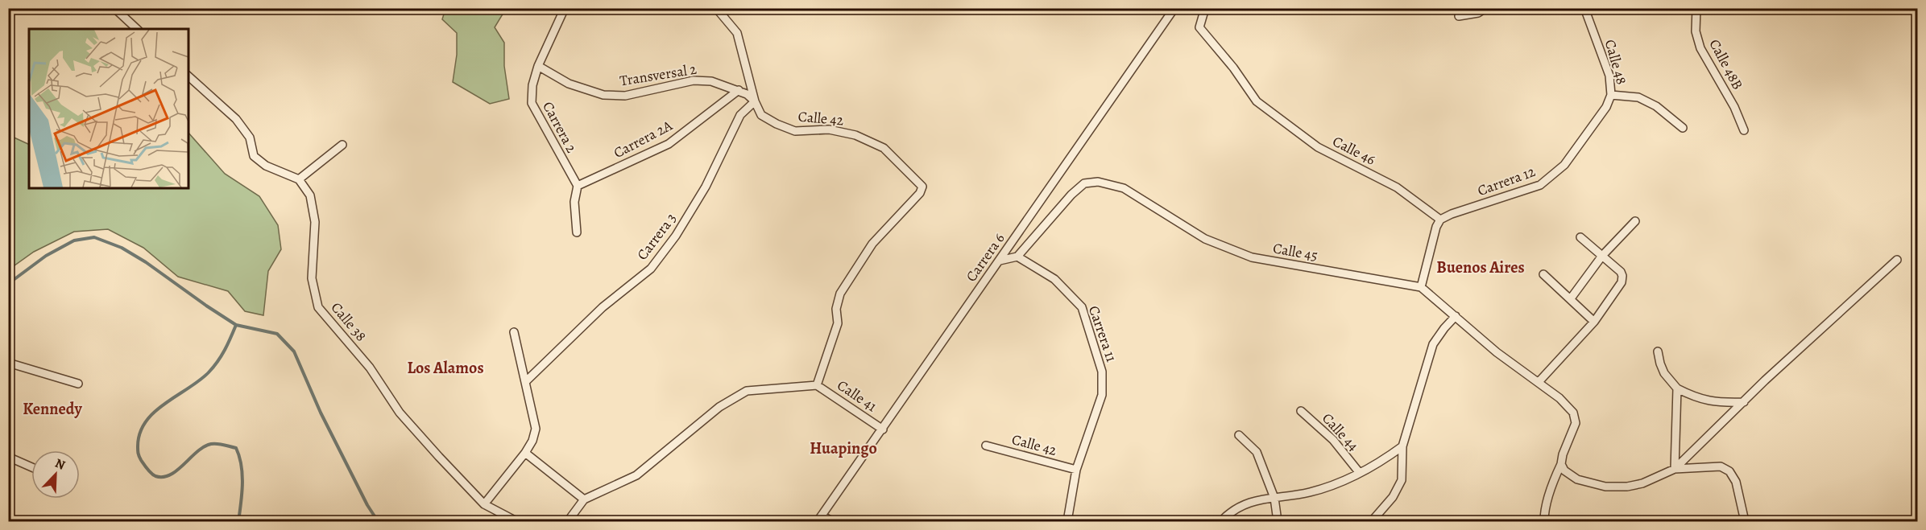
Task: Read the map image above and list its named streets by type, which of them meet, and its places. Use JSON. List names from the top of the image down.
{
  "streets": {
    "street": [
      "Calle 48",
      "Calle 48B",
      "Transversal 2",
      "Calle 42",
      "Carrera 2",
      "Carrera 2A",
      "Calle 46",
      "Carrera 12",
      "Carrera 3",
      "Calle 45",
      "Carrera 6",
      "Calle 38",
      "Carrera 11",
      "Calle 41",
      "Calle 44"
    ]
  },
  "crossings": [
    ["Calle 48", "Carrera 12"],
    ["Transversal 2", "Calle 42"],
    ["Transversal 2", "Carrera 2"],
    ["Transversal 2", "Carrera 2A"],
    ["Transversal 2", "Carrera 3"],
    ["Calle 42", "Carrera 3"],
    ["Calle 42", "Carrera 11"],
    ["Calle 42", "Calle 41"],
    ["Carrera 2", "Carrera 2A"],
    ["Calle 46", "Carrera 12"],
    ["Calle 45", "Carrera 11"],
    ["Carrera 6", "Calle 41"]
  ],
  "districts": [
    "Buenos Aires",
    "Los Alamos",
    "Kennedy",
    "Huapingo"
  ],
  "north": "top right"
}
